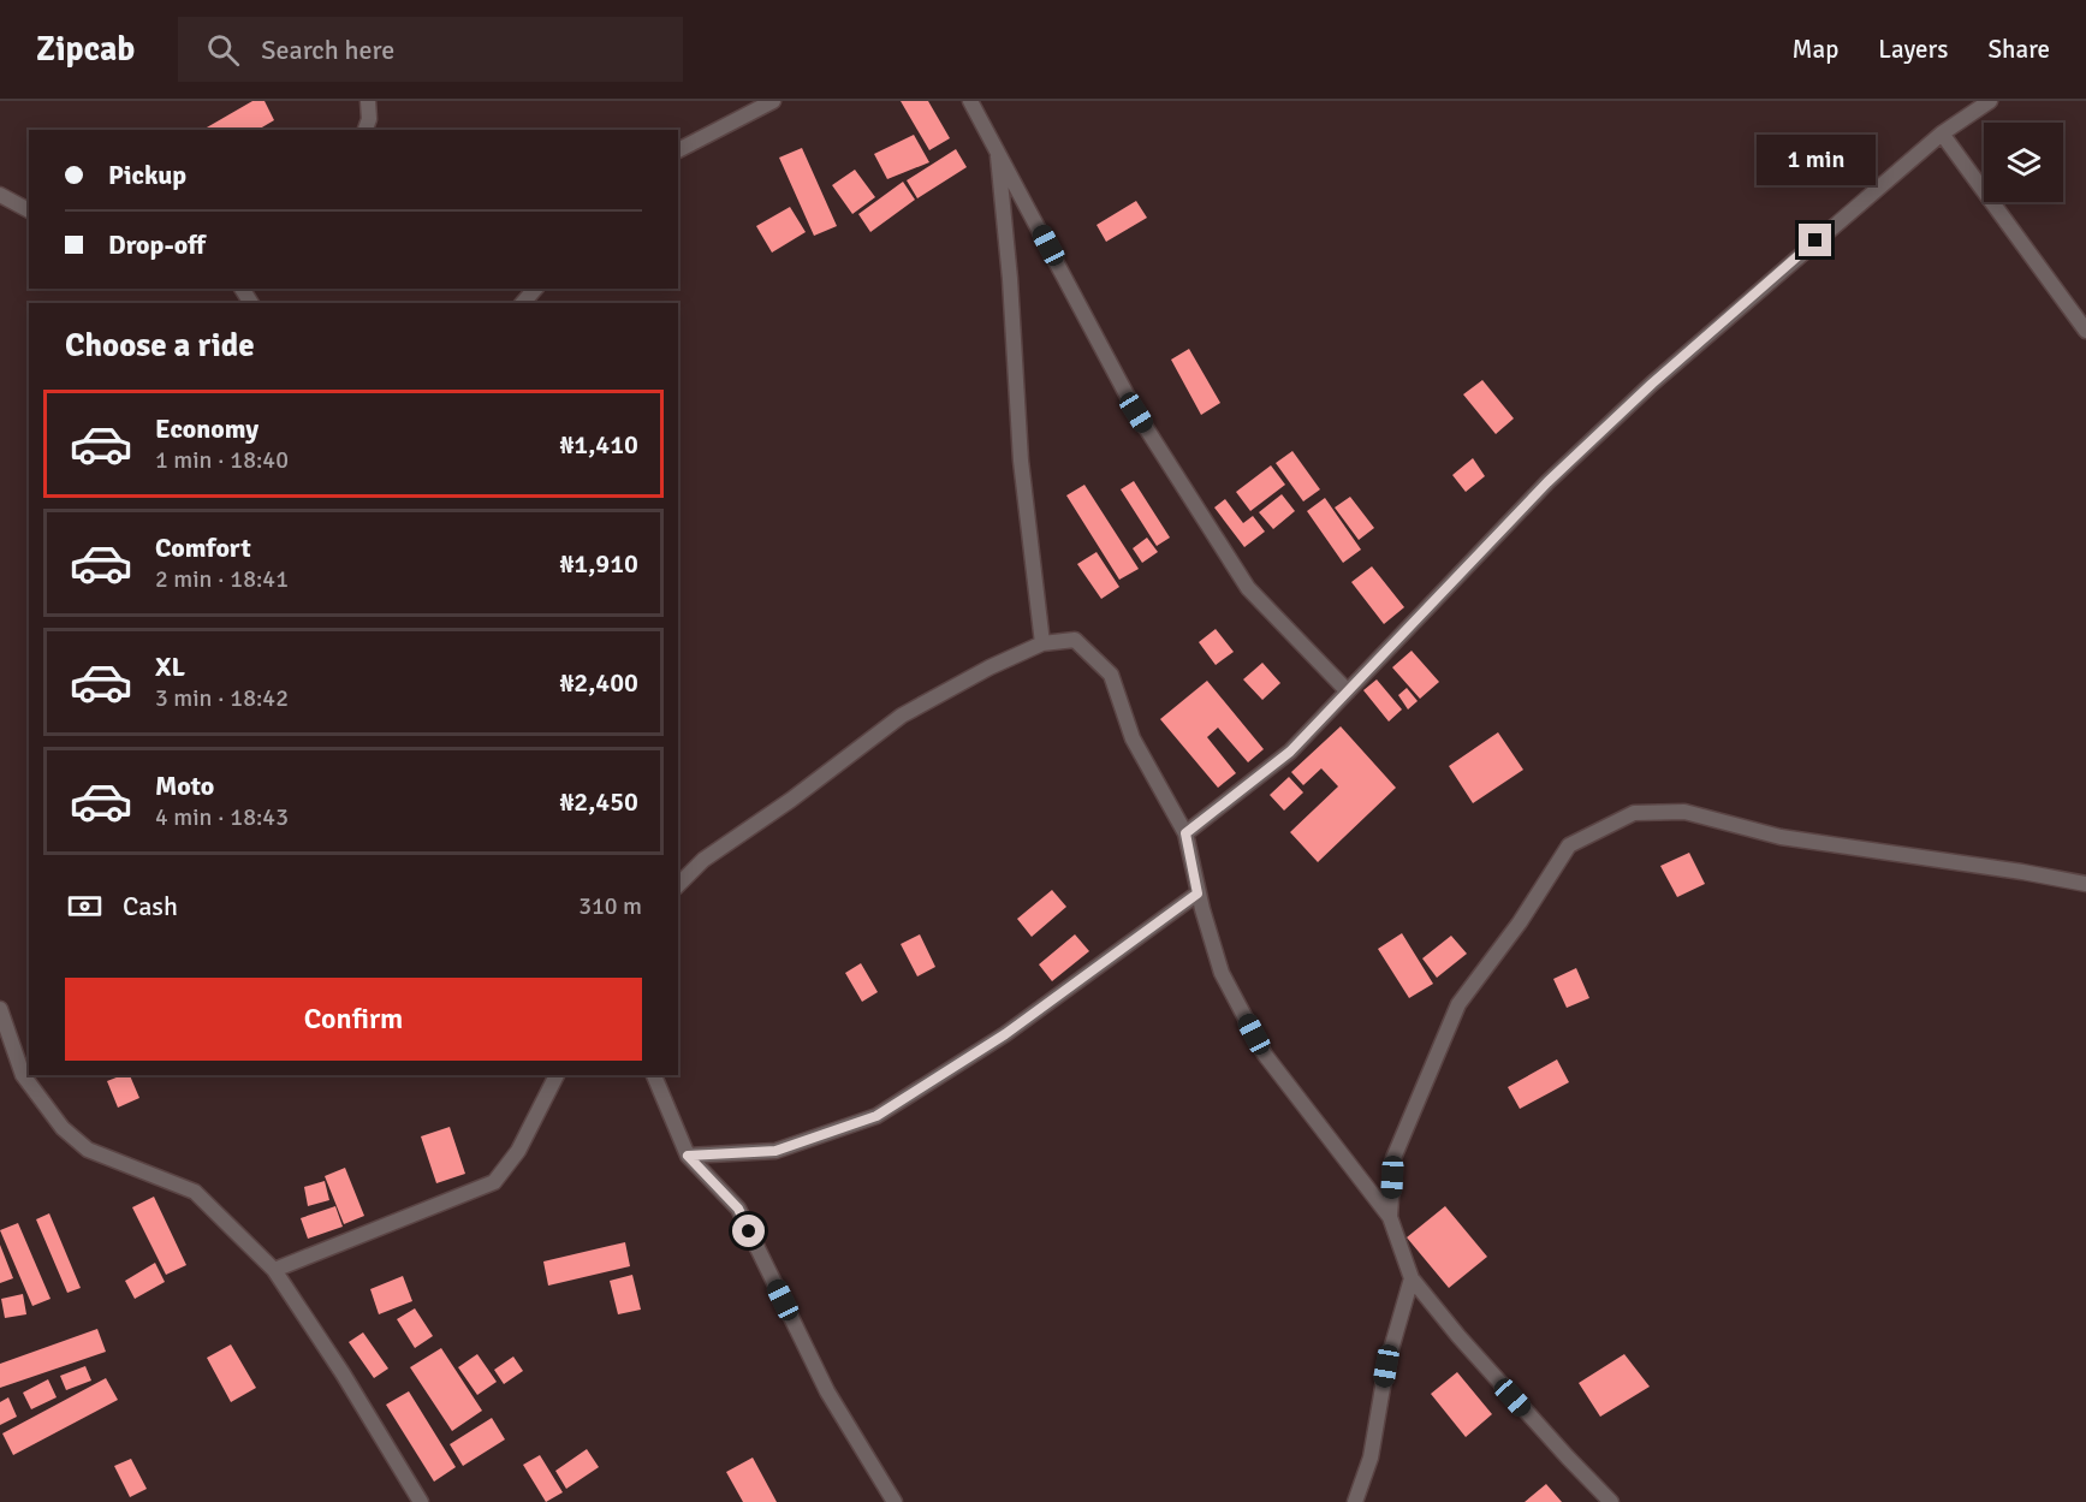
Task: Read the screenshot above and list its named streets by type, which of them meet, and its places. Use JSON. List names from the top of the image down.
{
  "page": {
    "header": "Zipcab",
    "search": "Search here",
    "nav": ["Map", "Layers", "Share"],
    "banner": ["Pickup", "Drop-off"],
    "bubble": "1 min",
    "heading": "Choose a ride",
    "list": [
      {
        "name": "Economy",
        "note": "1 min · 18:40",
        "value": "₦1,410"
      },
      {
        "name": "Comfort",
        "note": "2 min · 18:41",
        "value": "₦1,910"
      },
      {
        "name": "XL",
        "note": "3 min · 18:42",
        "value": "₦2,400"
      },
      {
        "name": "Moto",
        "note": "4 min · 18:43",
        "value": "₦2,450"
      }
    ],
    "pay": ["Cash", "310 m"],
    "buttons": "Confirm"
  }
}
